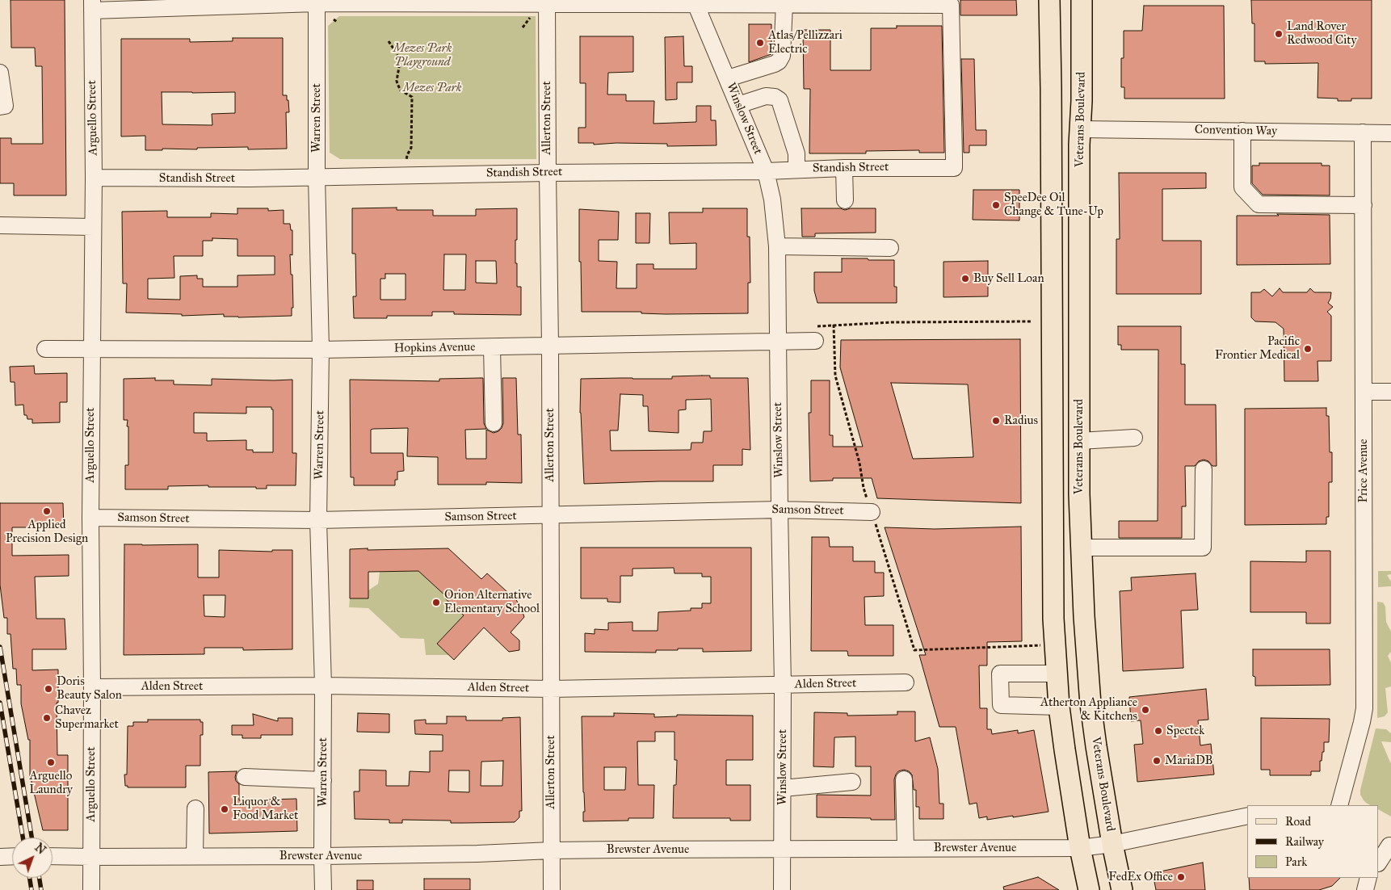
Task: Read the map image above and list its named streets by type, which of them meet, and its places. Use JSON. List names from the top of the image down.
{
  "streets": {
    "main road": ["Veterans Boulevard"],
    "street": [
      "Arguello Street",
      "Warren Street",
      "Allerton Street",
      "Winslow Street",
      "Convention Way",
      "Standish Street",
      "Hopkins Avenue",
      "Price Avenue",
      "Samson Street",
      "Alden Street",
      "Brewster Avenue"
    ]
  },
  "crossings": [
    ["Arguello Street", "Standish Street"],
    ["Arguello Street", "Hopkins Avenue"],
    ["Arguello Street", "Samson Street"],
    ["Arguello Street", "Alden Street"],
    ["Arguello Street", "Brewster Avenue"],
    ["Warren Street", "Standish Street"],
    ["Warren Street", "Hopkins Avenue"],
    ["Warren Street", "Samson Street"],
    ["Warren Street", "Alden Street"],
    ["Warren Street", "Brewster Avenue"],
    ["Allerton Street", "Standish Street"],
    ["Allerton Street", "Hopkins Avenue"],
    ["Allerton Street", "Samson Street"],
    ["Allerton Street", "Alden Street"],
    ["Allerton Street", "Brewster Avenue"],
    ["Winslow Street", "Standish Street"],
    ["Winslow Street", "Hopkins Avenue"],
    ["Winslow Street", "Samson Street"],
    ["Winslow Street", "Alden Street"],
    ["Winslow Street", "Brewster Avenue"],
    ["Veterans Boulevard", "Convention Way"],
    ["Veterans Boulevard", "Brewster Avenue"],
    ["Convention Way", "Price Avenue"]
  ],
  "parks": ["Mezes Park Playground", "Mezes Park"],
  "places": [
    "Land Rover Redwood City",
    "Atlas/Pellizzari Electric",
    "SpeeDee Oil Change & Tune-Up",
    "Buy Sell Loan",
    "Pacific Frontier Medical",
    "Radius",
    "Applied Precision Design",
    "Orion Alternative Elementary School",
    "Doris Beauty Salon",
    "Atherton Appliance & Kitchens",
    "Chavez Supermarket",
    "Spectek",
    "MariaDB",
    "Arguello Laundry",
    "Liquor & Food Market",
    "FedEx Office"
  ],
  "legend": ["Road", "Railway", "Park"],
  "north": "top right"
}
